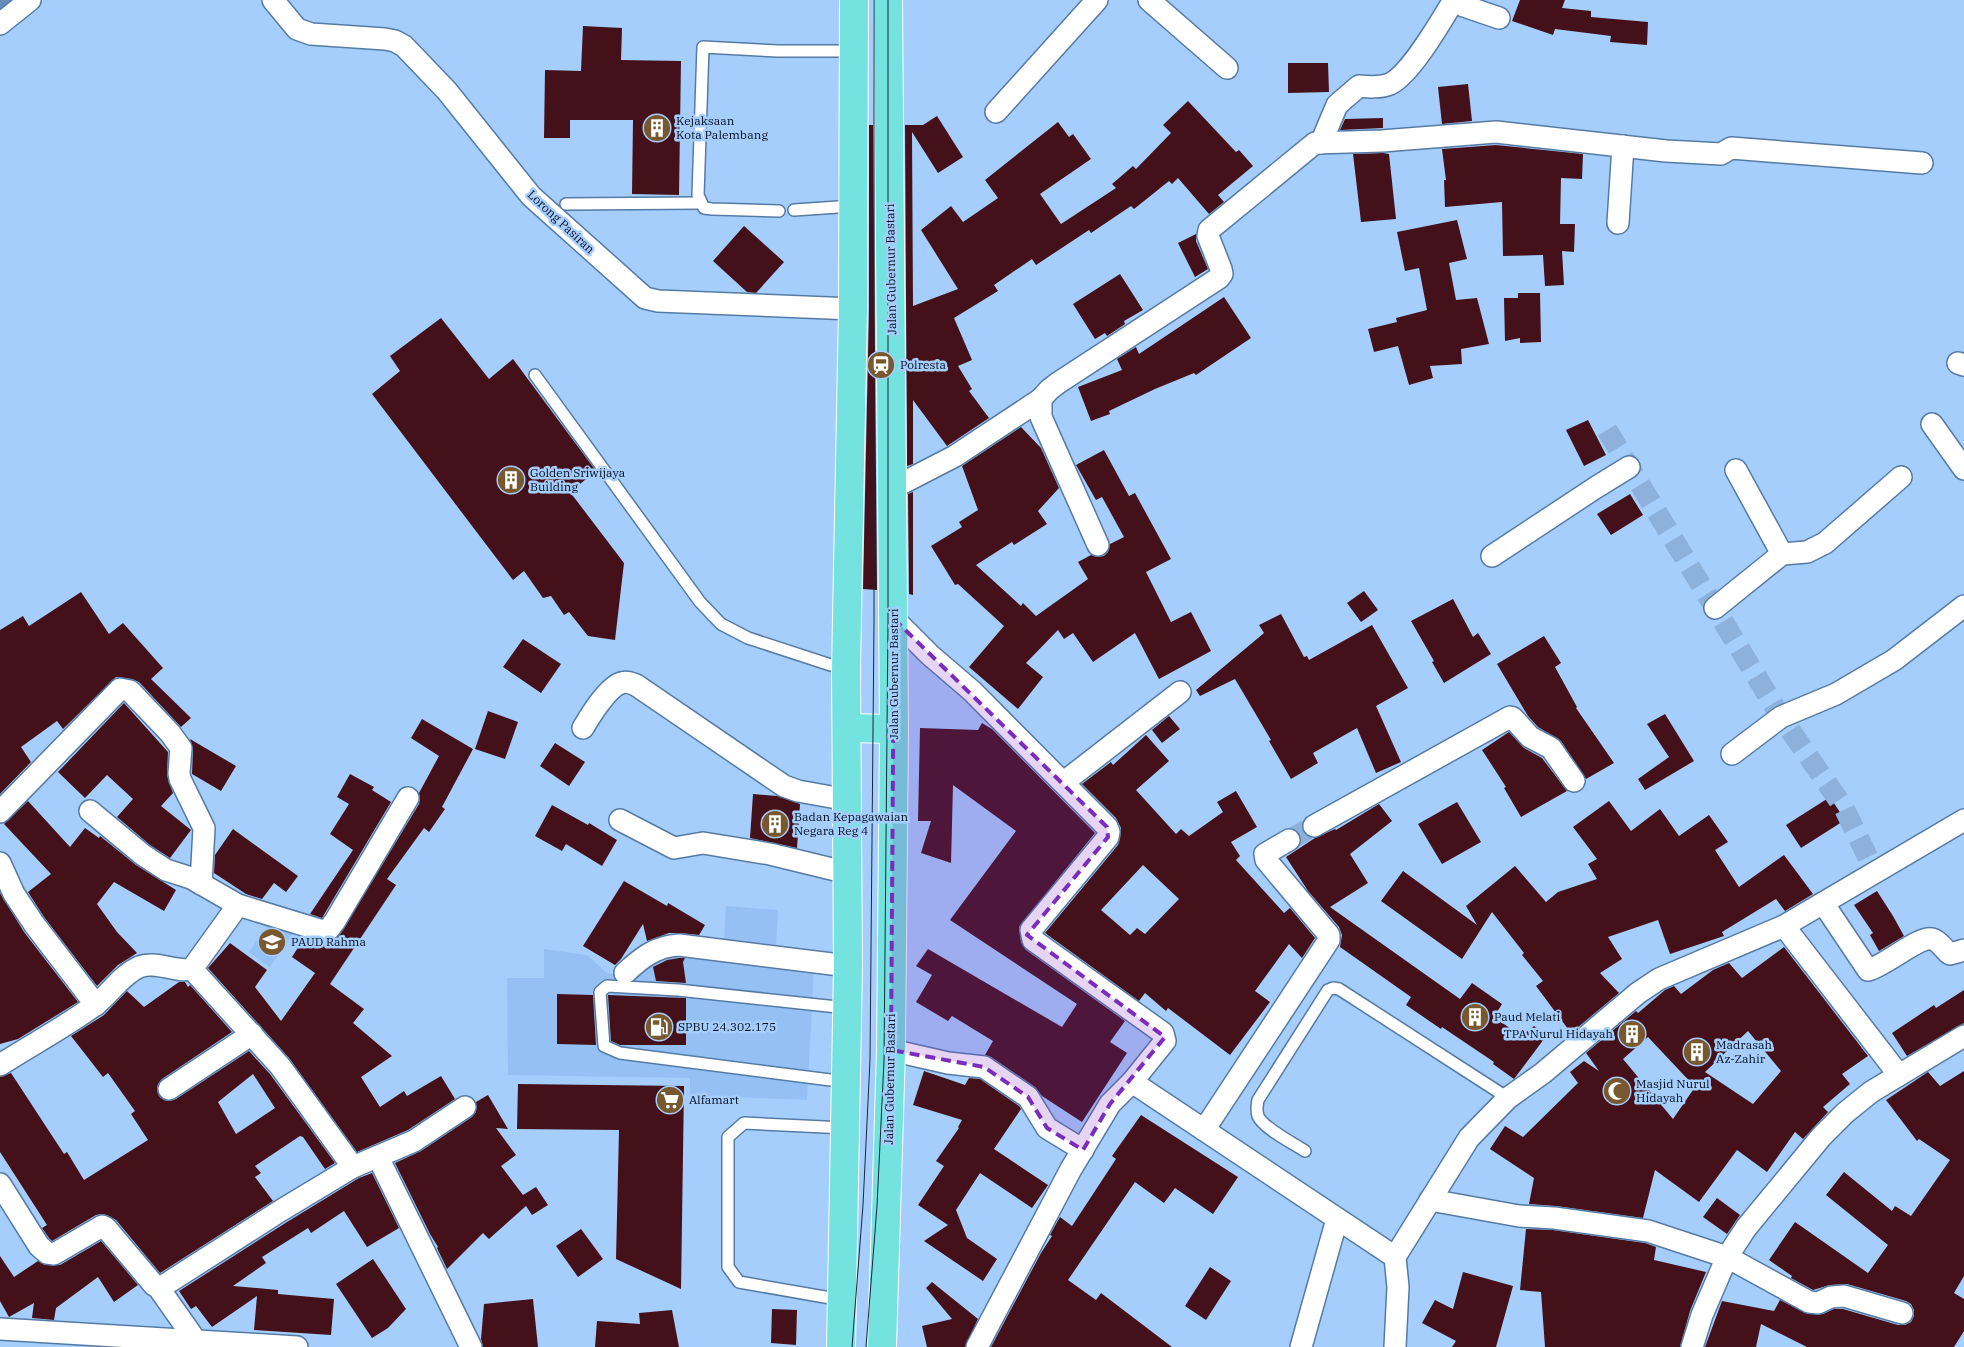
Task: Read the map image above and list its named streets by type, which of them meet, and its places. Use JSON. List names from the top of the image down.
{
  "streets": {
    "highway": ["Jalan Gubernur Bastari"],
    "street": ["Lorong Pasiran"]
  },
  "places": {
    "building": [
      "Kejaksaan Kota Palembang",
      "Golden Sriwijaya Building",
      "Badan Kepagawaian Negara Reg 4",
      "Paud Melati",
      "TPA Nurul Hidayah",
      "Madrasah Az-Zahir"
    ],
    "station": ["Polresta"],
    "school or university": ["PAUD Rahma"],
    "fuel station": ["SPBU 24.302.175"],
    "mosque": ["Masjid Nurul Hidayah"],
    "supermarket": ["Alfamart"]
  }
}
